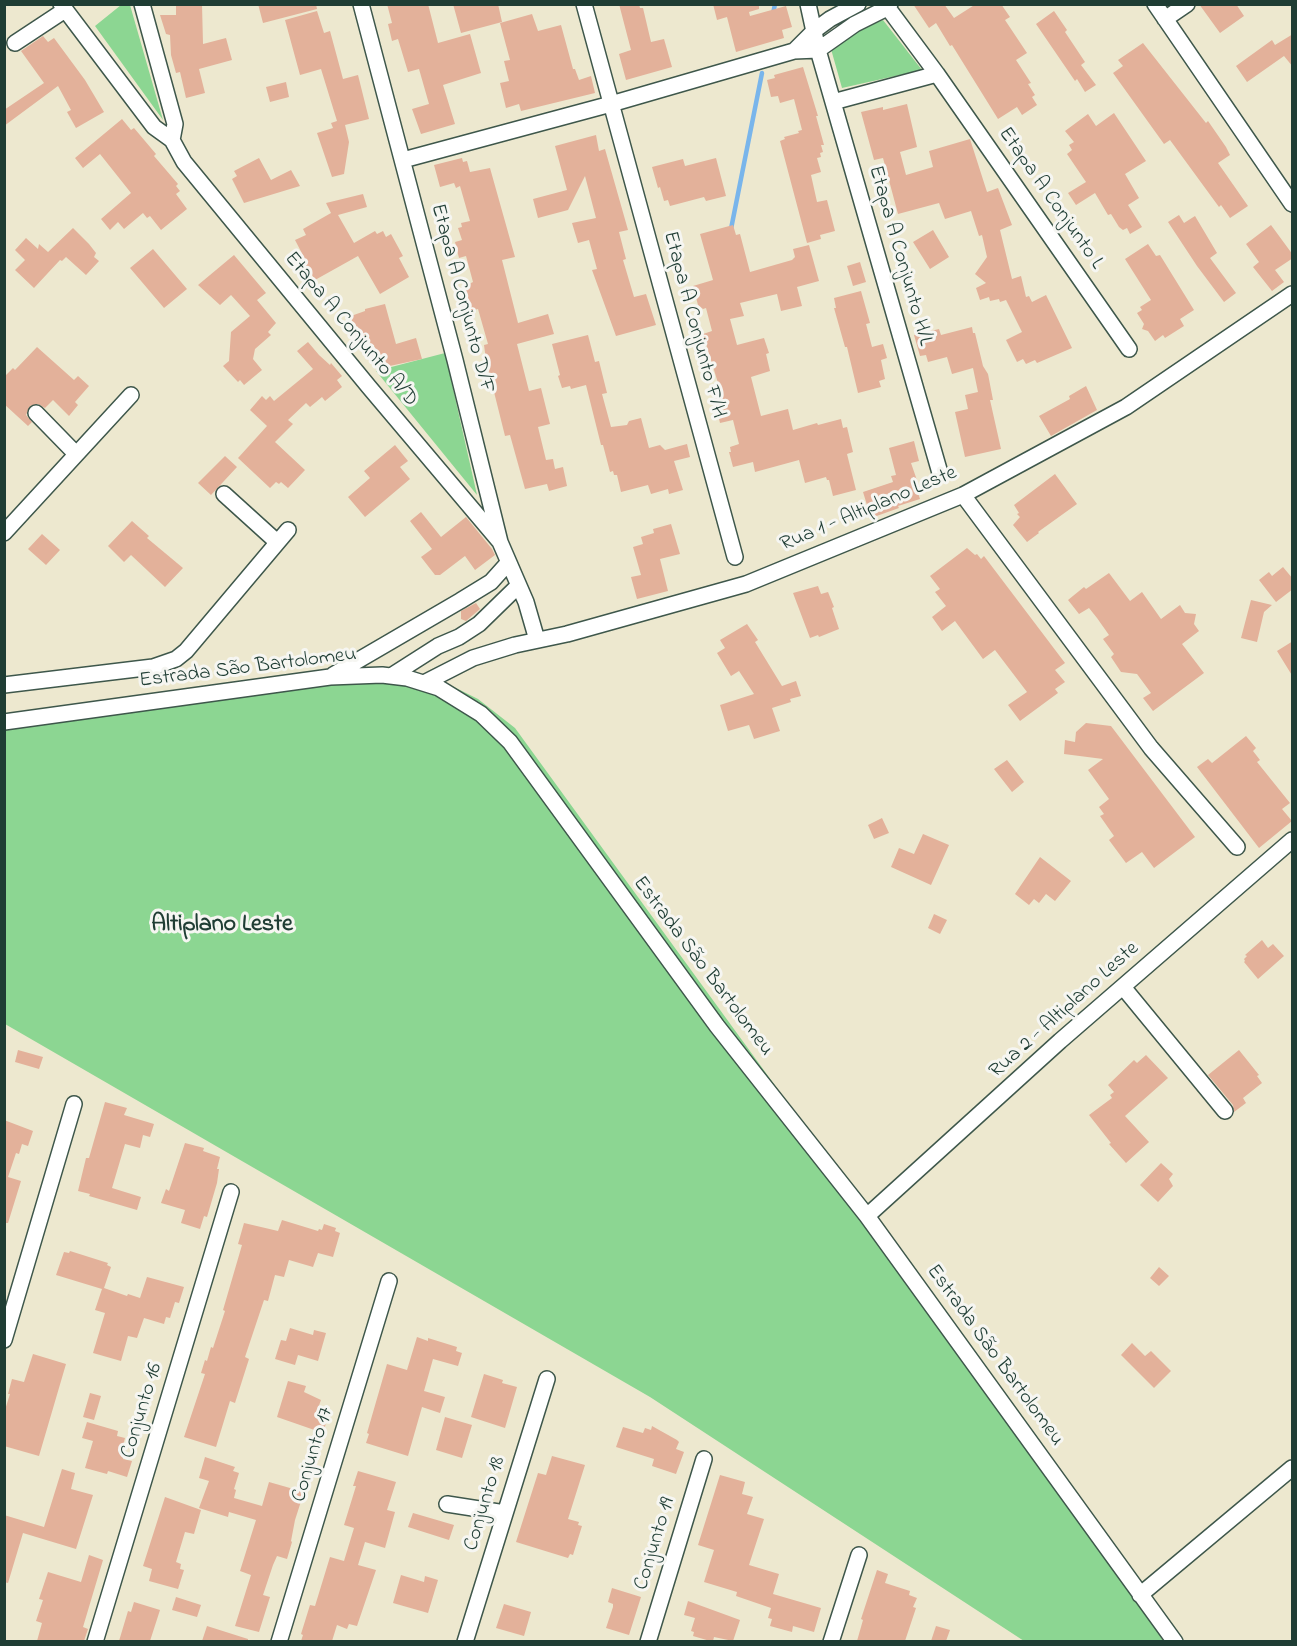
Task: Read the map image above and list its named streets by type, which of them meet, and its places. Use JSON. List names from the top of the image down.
{
  "streets": {
    "street": [
      "Etapa A Conjunto L",
      "Etapa A Conjunto H/L",
      "Etapa A Conjunto D/F",
      "Etapa A Conjunto F/H",
      "Etapa A Conjunto A/D",
      "Rua 1 - Altiplano Leste",
      "Estrada São Bartolomeu",
      "Rua 2 - Altiplano Leste",
      "Conjunto 16",
      "Conjunto 17",
      "Conjunto 18",
      "Conjunto 19"
    ]
  },
  "crossings": [
    ["Etapa A Conjunto D/F", "Etapa A Conjunto A/D"],
    ["Etapa A Conjunto D/F", "Rua 1 - Altiplano Leste"],
    ["Rua 1 - Altiplano Leste", "Estrada São Bartolomeu"],
    ["Estrada São Bartolomeu", "Rua 2 - Altiplano Leste"]
  ],
  "districts": ["Altiplano Leste"]
}
